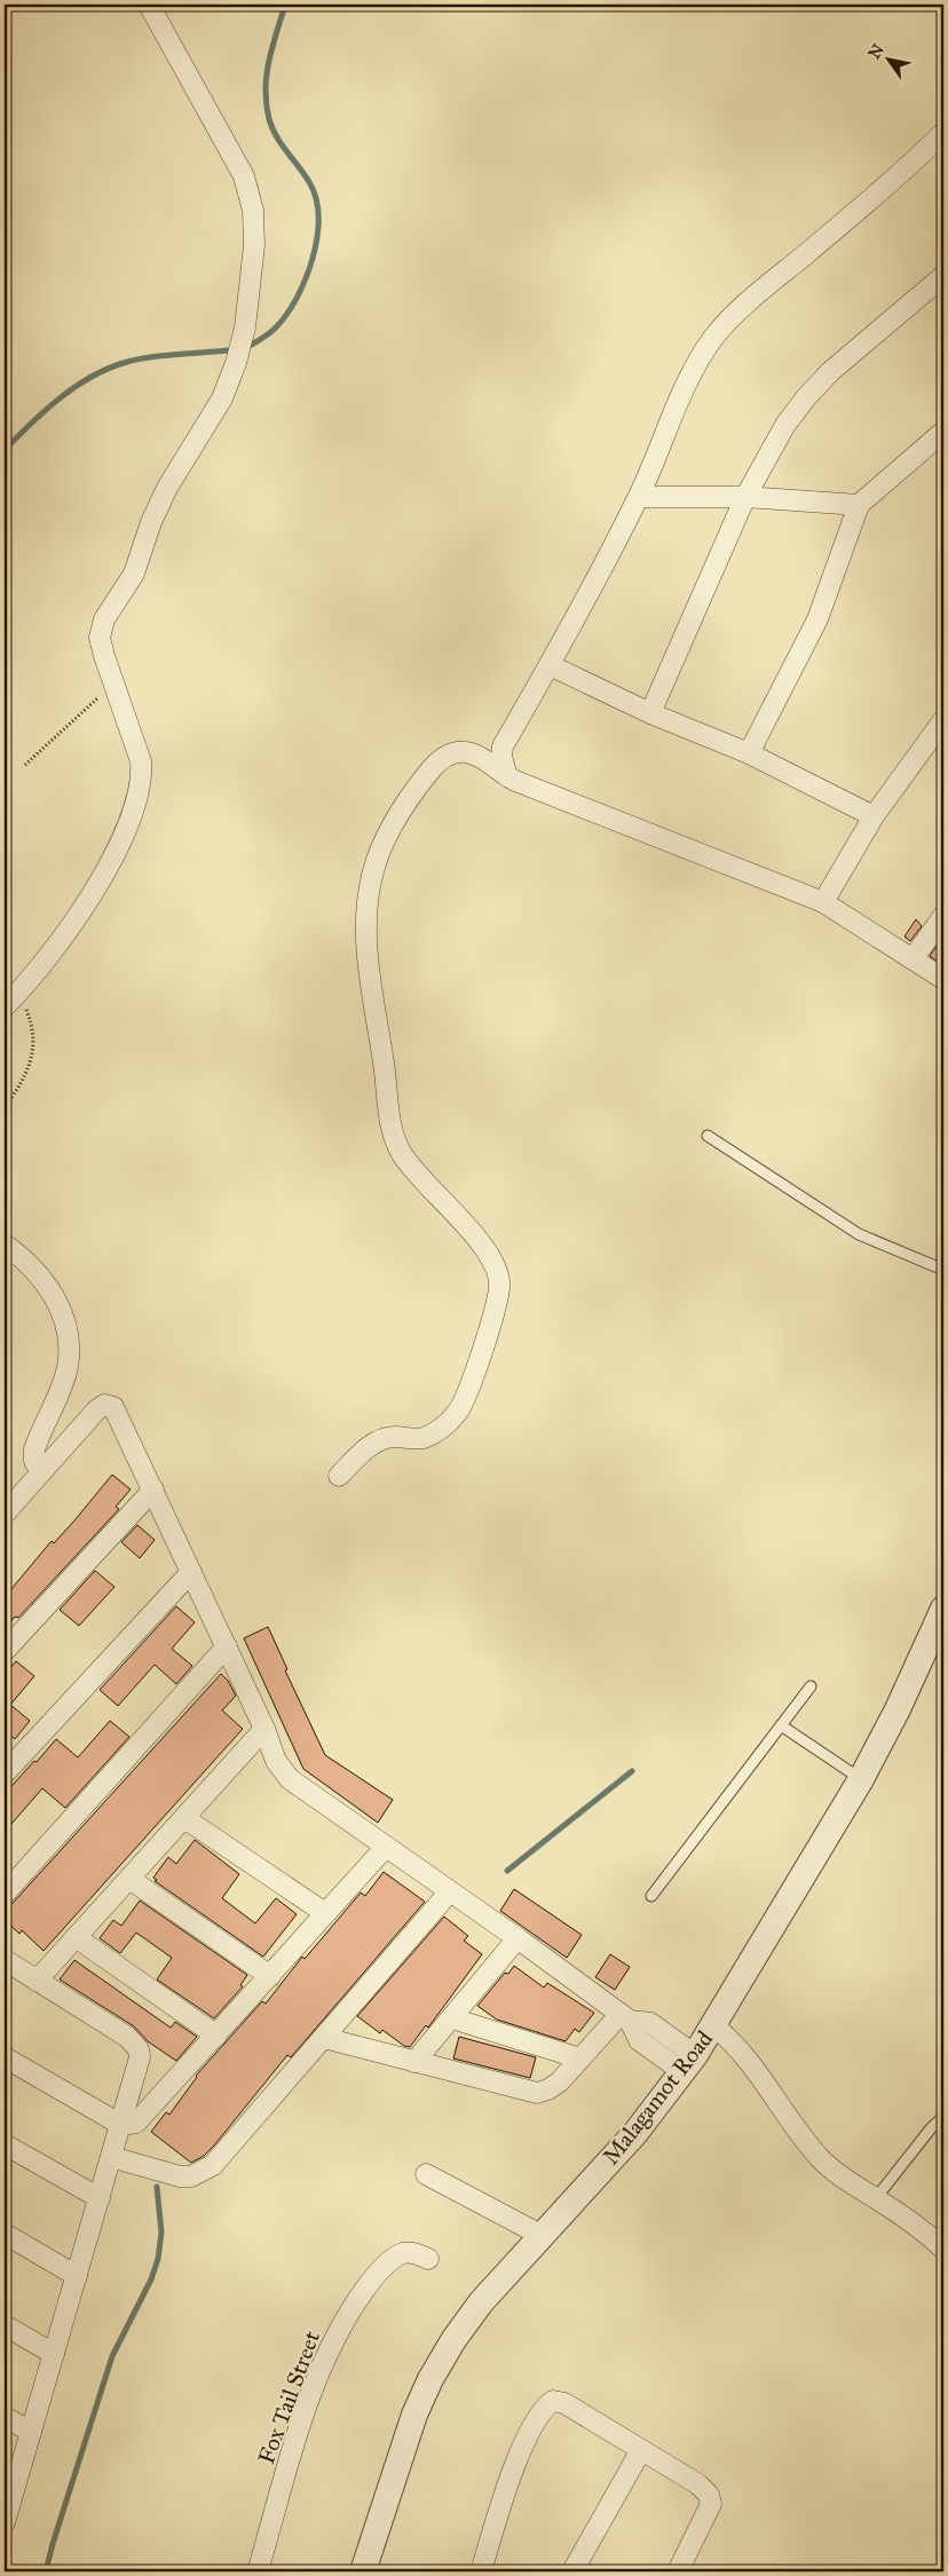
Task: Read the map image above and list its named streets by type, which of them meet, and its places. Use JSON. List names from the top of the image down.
{
  "streets": {
    "street": ["Malagamot Road", "Fox Tail Street"]
  },
  "north": "top left"
}
